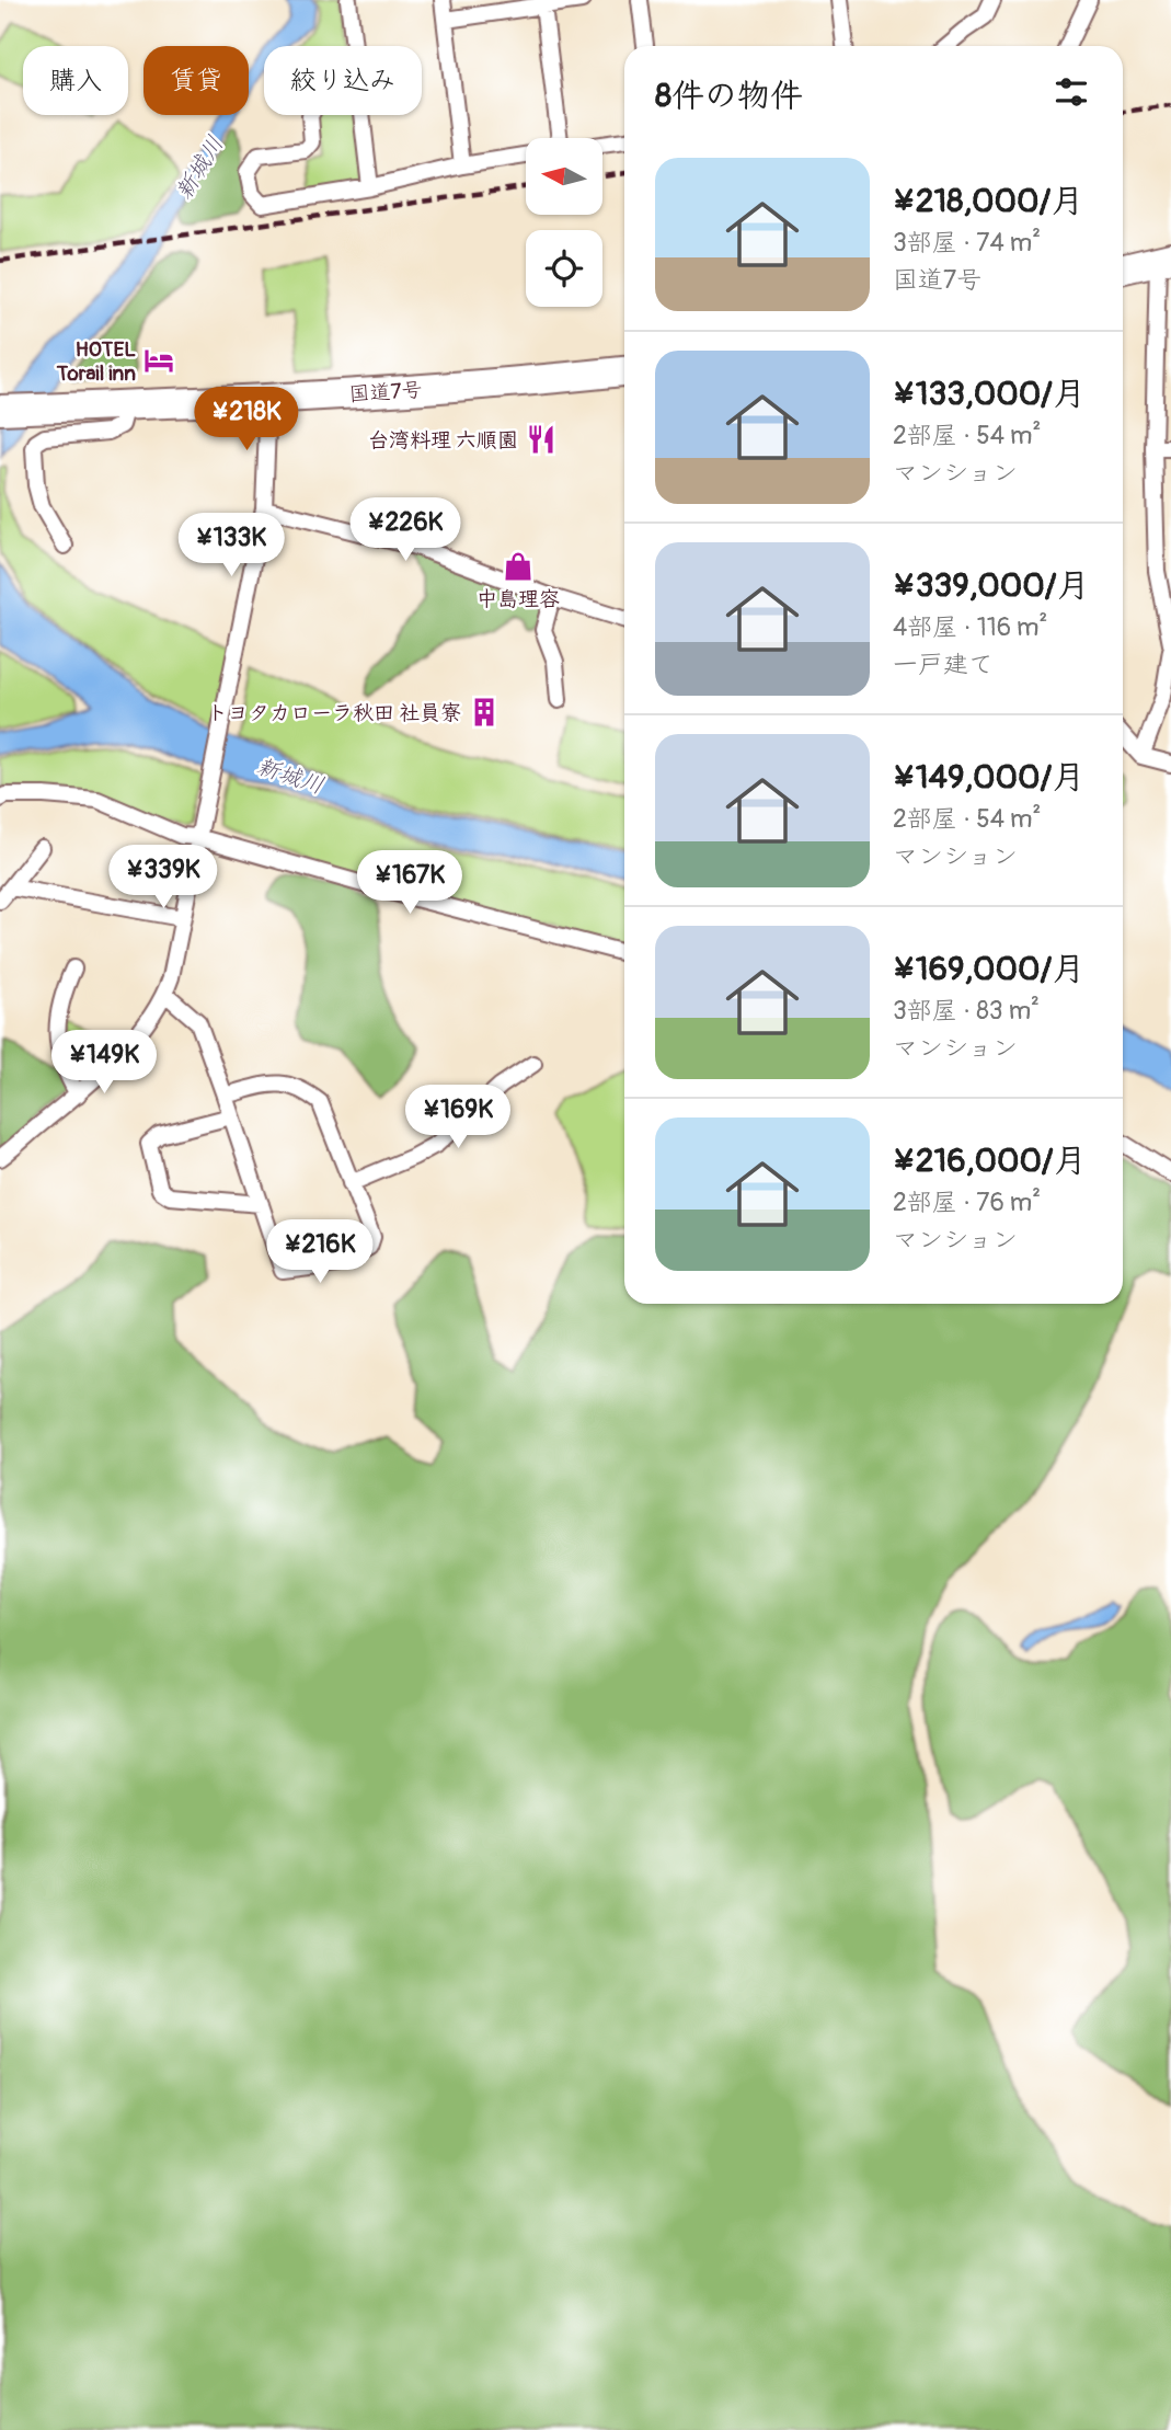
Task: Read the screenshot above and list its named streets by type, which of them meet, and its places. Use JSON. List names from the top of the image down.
{
  "streets": {
    "highway": ["国道7号"]
  },
  "water": ["新城川"],
  "places": {
    "hotel": ["HOTEL Torail inn"],
    "restaurant": ["台湾料理 六順園"],
    "shop": ["中島理容"],
    "building": ["トヨタカローラ秋田 社員寮"]
  },
  "north": "left",
  "page": {
    "chip": ["購入", "賃貸", "絞り込み"],
    "heading": "8件の物件",
    "list": [
      {
        "name": "¥218,000/月",
        "note": "3部屋 · 74 m² · 国道7号"
      },
      {
        "name": "¥133,000/月",
        "note": "2部屋 · 54 m² · マンション"
      },
      {
        "name": "¥339,000/月",
        "note": "4部屋 · 116 m² · 一戸建て"
      },
      {
        "name": "¥149,000/月",
        "note": "2部屋 · 54 m² · マンション"
      },
      {
        "name": "¥169,000/月",
        "note": "3部屋 · 83 m² · マンション"
      },
      {
        "name": "¥216,000/月",
        "note": "2部屋 · 76 m² · マンション"
      }
    ],
    "price": [
      "¥218K",
      "¥226K",
      "¥133K",
      "¥339K",
      "¥167K",
      "¥149K",
      "¥169K",
      "¥216K"
    ]
  }
}
